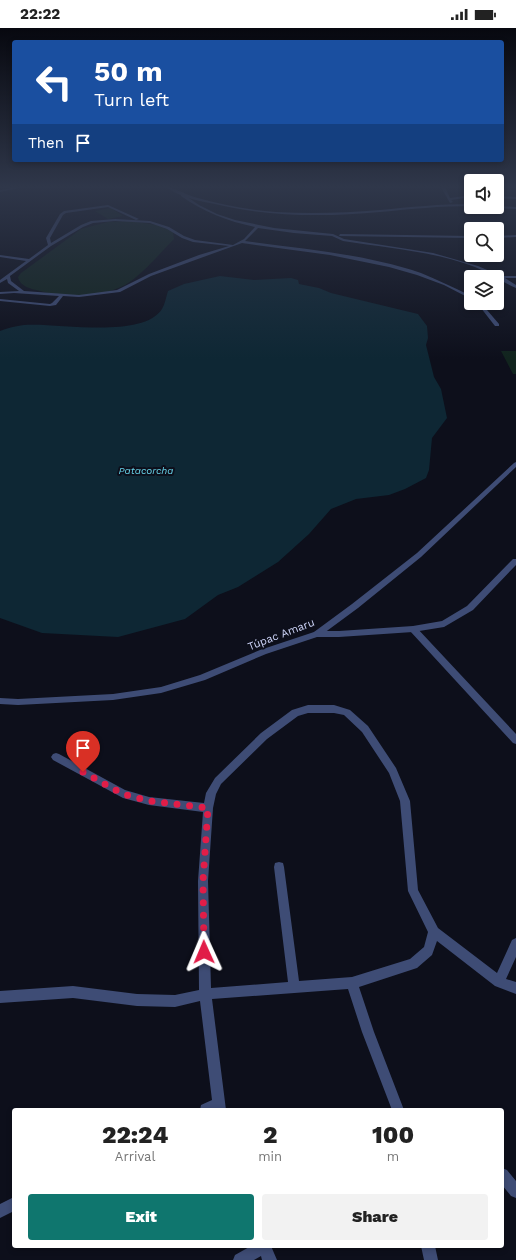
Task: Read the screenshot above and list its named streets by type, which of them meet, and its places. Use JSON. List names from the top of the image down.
{
  "streets": {
    "street": ["Túpac Amaru"]
  },
  "water": ["Patacorcha"],
  "page": {
    "status": "22:22",
    "turn": ["50 m", "Turn left"],
    "then": "Then",
    "eta": [
      "22:24",
      "Arrival",
      "2",
      "min",
      "100",
      "m"
    ],
    "buttons": ["Exit", "Share"]
  }
}
